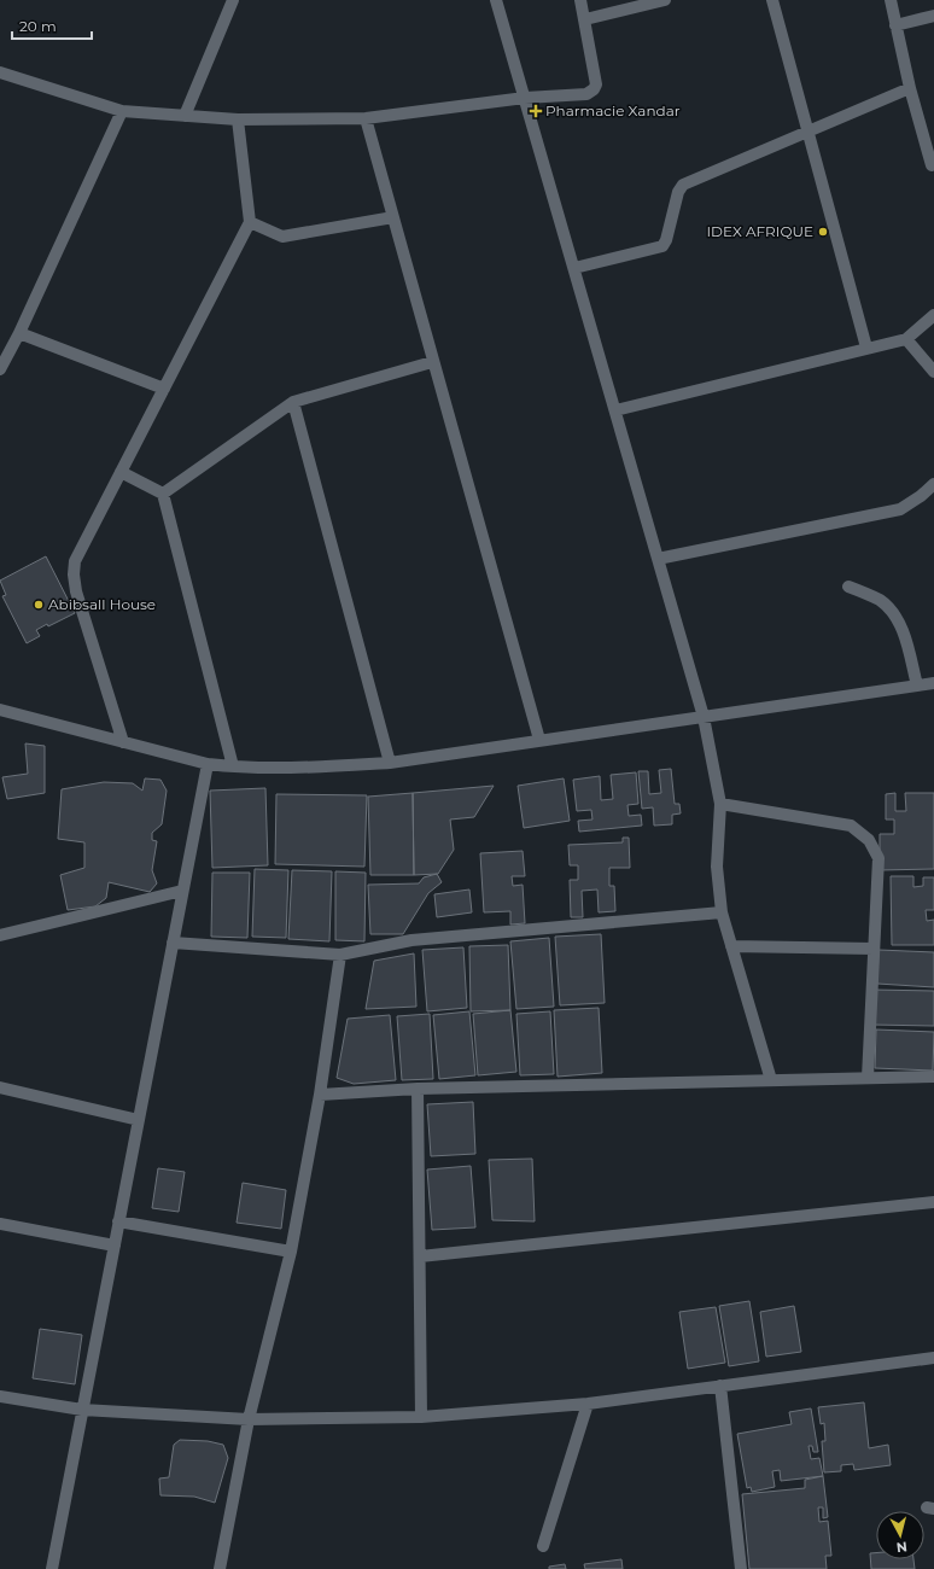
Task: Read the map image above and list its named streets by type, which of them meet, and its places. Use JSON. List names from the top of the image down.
{
  "places": {
    "health": ["Pharmacie Xandar"],
    "other": ["IDEX AFRIQUE", "Abibsall House"]
  },
  "scale_bar": "20 m",
  "north": "bottom"
}
